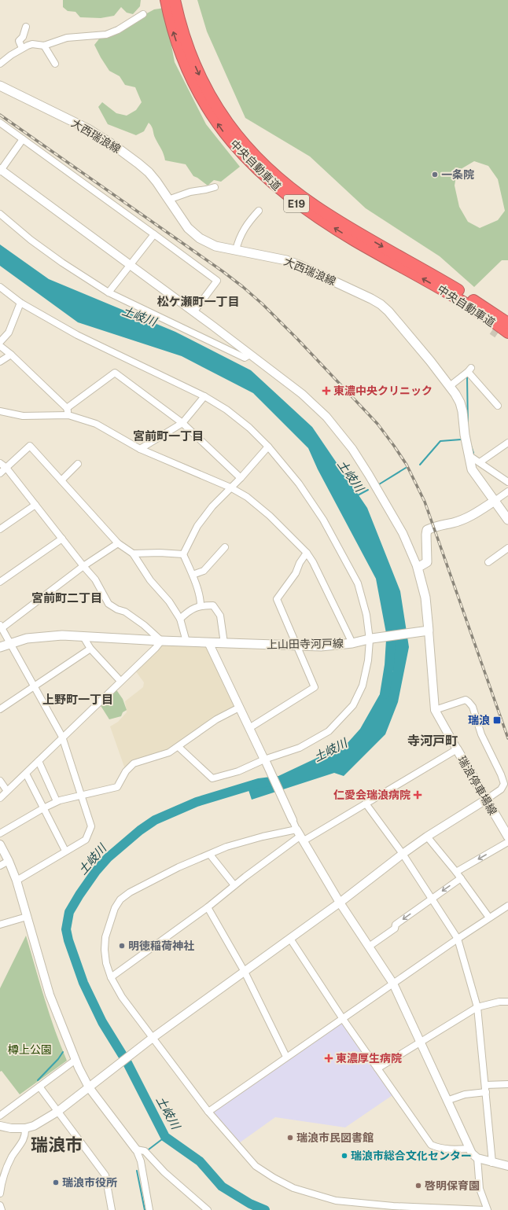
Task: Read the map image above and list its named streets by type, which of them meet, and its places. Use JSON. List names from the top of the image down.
{
  "streets": {
    "highway": ["中央自動車道", "E19"],
    "main road": ["大西瑞浪線", "上山田寺河戸線", "瑞浪停車場線"]
  },
  "districts": [
    "松ケ瀬町一丁目",
    "宮前町一丁目",
    "宮前町二丁目",
    "上野町一丁目",
    "寺河戸町",
    "瑞浪市"
  ],
  "water": ["土岐川"],
  "parks": ["樽上公園"],
  "places": {
    "other": [
      "一条院",
      "明徳稲荷神社",
      "瑞浪市民図書館",
      "瑞浪市総合文化センター",
      "瑞浪市役所",
      "啓明保育園"
    ],
    "health": ["東濃中央クリニック", "仁愛会瑞浪病院", "東濃厚生病院"],
    "transit": ["瑞浪"]
  }
}
